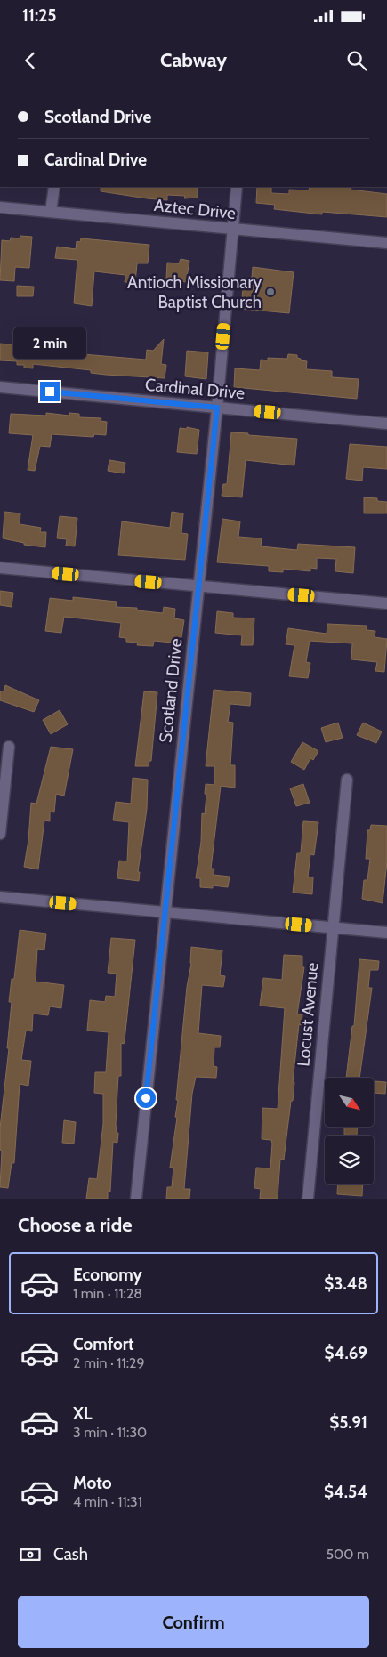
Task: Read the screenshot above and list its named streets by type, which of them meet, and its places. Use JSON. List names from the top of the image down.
{
  "streets": {
    "street": [
      "Aztec Drive",
      "Cardinal Drive",
      "Scotland Drive",
      "Locust Avenue"
    ]
  },
  "crossings": [
    ["Aztec Drive", "Scotland Drive"],
    ["Cardinal Drive", "Scotland Drive"]
  ],
  "places": ["Antioch Missionary Baptist Church"],
  "north": "bottom right",
  "page": {
    "status": "11:25",
    "header": "Cabway",
    "banner": ["Scotland Drive", "Cardinal Drive"],
    "bubble": "2 min",
    "heading": "Choose a ride",
    "list": [
      {
        "name": "Economy",
        "note": "1 min · 11:28",
        "value": "$3.48"
      },
      {
        "name": "Comfort",
        "note": "2 min · 11:29",
        "value": "$4.69"
      },
      {
        "name": "XL",
        "note": "3 min · 11:30",
        "value": "$5.91"
      },
      {
        "name": "Moto",
        "note": "4 min · 11:31",
        "value": "$4.54"
      }
    ],
    "pay": ["Cash", "500 m"],
    "buttons": "Confirm"
  }
}
